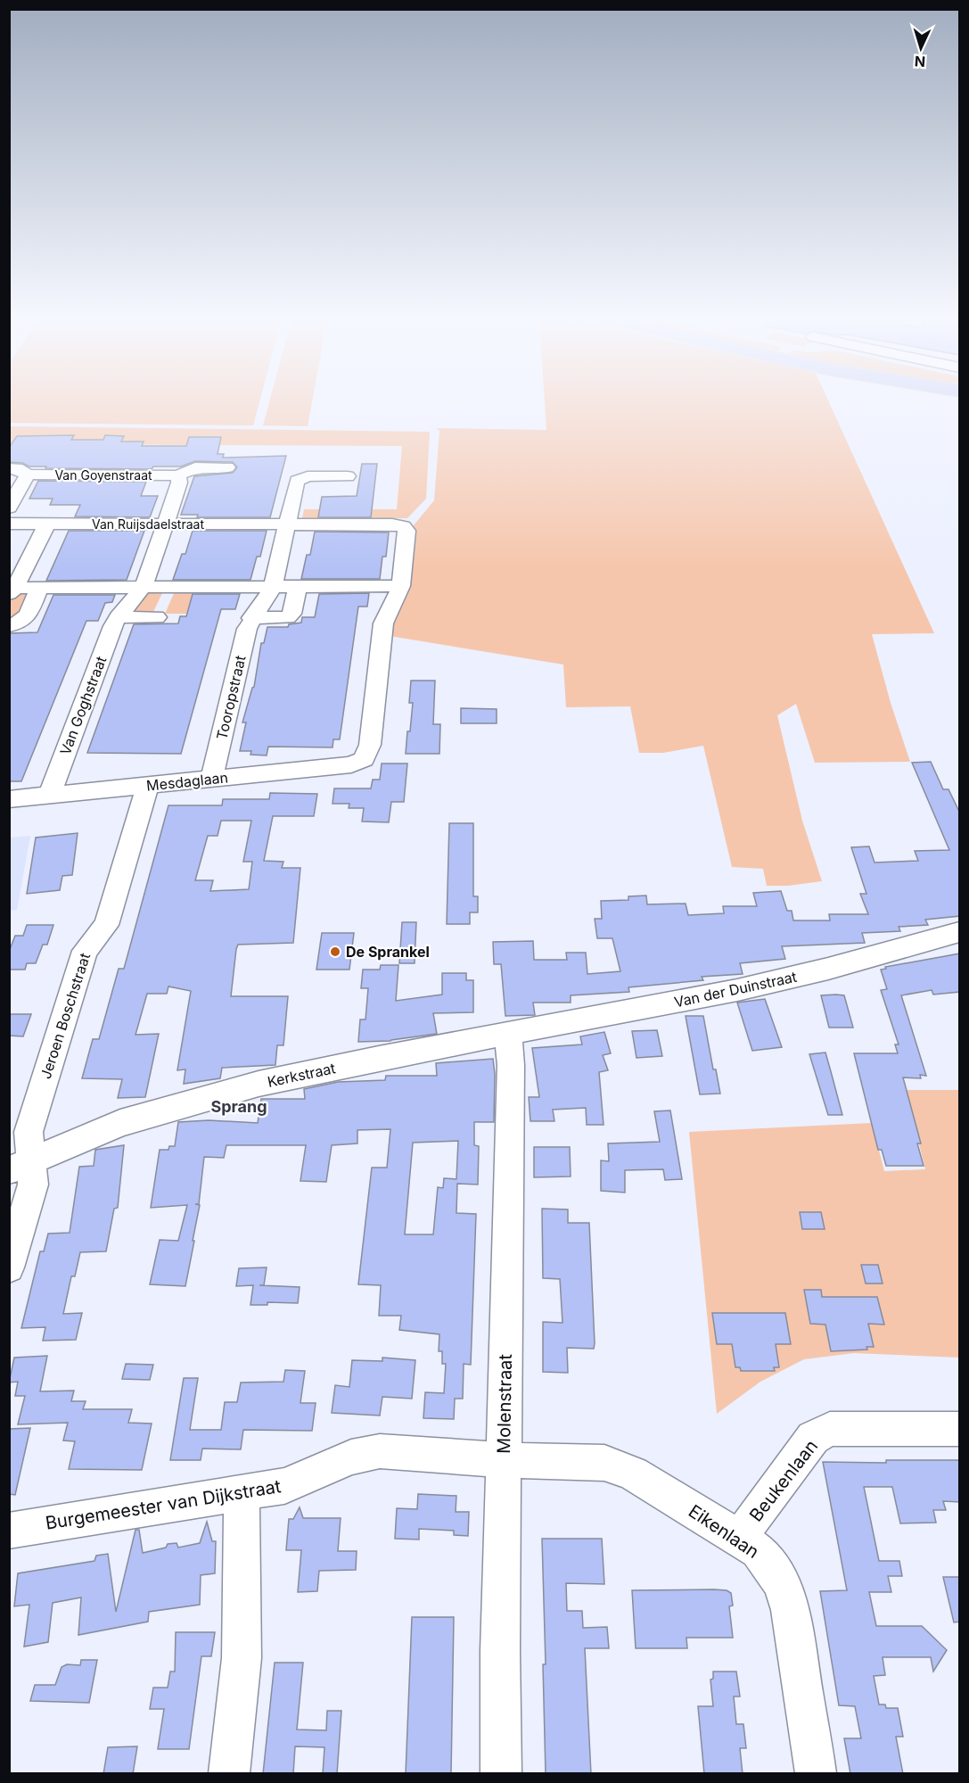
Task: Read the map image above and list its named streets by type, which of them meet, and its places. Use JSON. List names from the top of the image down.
{
  "streets": {
    "street": [
      "Van Goyenstraat",
      "Van Ruijsdaelstraat",
      "Tooropstraat",
      "Van Goghstraat",
      "Mesdaglaan",
      "Van der Duinstraat",
      "Jeroen Boschstraat",
      "Kerkstraat",
      "Molenstraat",
      "Beukenlaan",
      "Burgemeester van Dijkstraat",
      "Eikenlaan"
    ]
  },
  "crossings": [
    ["Van Ruijsdaelstraat", "Tooropstraat"],
    ["Van Ruijsdaelstraat", "Van Goghstraat"],
    ["Van Ruijsdaelstraat", "Mesdaglaan"],
    ["Tooropstraat", "Mesdaglaan"],
    ["Van Goghstraat", "Mesdaglaan"],
    ["Mesdaglaan", "Jeroen Boschstraat"],
    ["Van der Duinstraat", "Kerkstraat"],
    ["Van der Duinstraat", "Molenstraat"],
    ["Jeroen Boschstraat", "Kerkstraat"],
    ["Kerkstraat", "Molenstraat"],
    ["Molenstraat", "Burgemeester van Dijkstraat"],
    ["Molenstraat", "Eikenlaan"],
    ["Beukenlaan", "Eikenlaan"],
    ["Burgemeester van Dijkstraat", "Eikenlaan"]
  ],
  "districts": ["Sprang"],
  "places": ["De Sprankel"],
  "north": "bottom"
}
